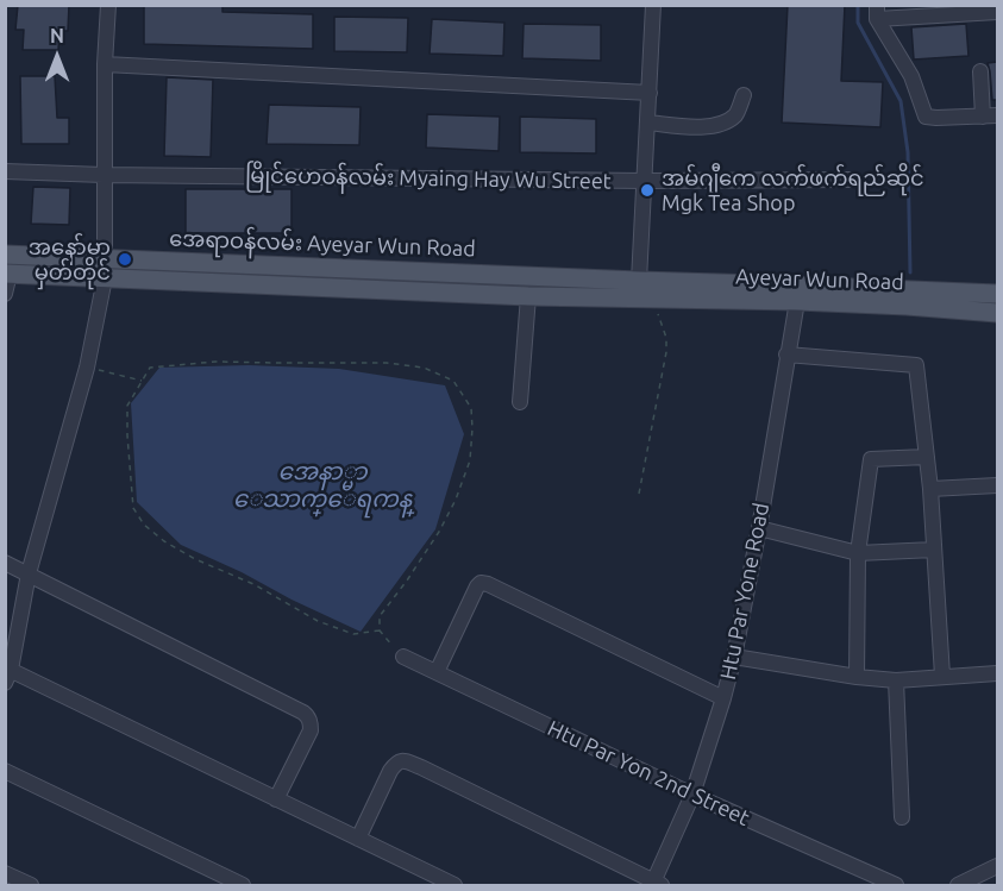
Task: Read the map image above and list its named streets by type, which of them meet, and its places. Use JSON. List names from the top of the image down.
{
  "streets": {
    "main road": ["အေရာဝန်လမ်း Ayeyar Wun Road", "Ayeyar Wun Road"],
    "street": ["မြိုင်ဟေဝန်လမ်း Myaing Hay Wu Street", "Htu Par Yone Road", "Htu Par Yon 2nd Street"]
  },
  "crossings": [
    ["အေရာဝန်လမ်း Ayeyar Wun Road", "Ayeyar Wun Road"],
    ["Ayeyar Wun Road", "Htu Par Yone Road"],
    ["Htu Par Yone Road", "Htu Par Yon 2nd Street"]
  ],
  "water": ["အေနာ္မာ ေသာက္ေရကန္"],
  "places": ["အမ်ဂျီကေ လက်ဖက်ရည်ဆိုင် Mgk Tea Shop", "အနော်မာ မှတ်တိုင်"],
  "north": "top"
}
